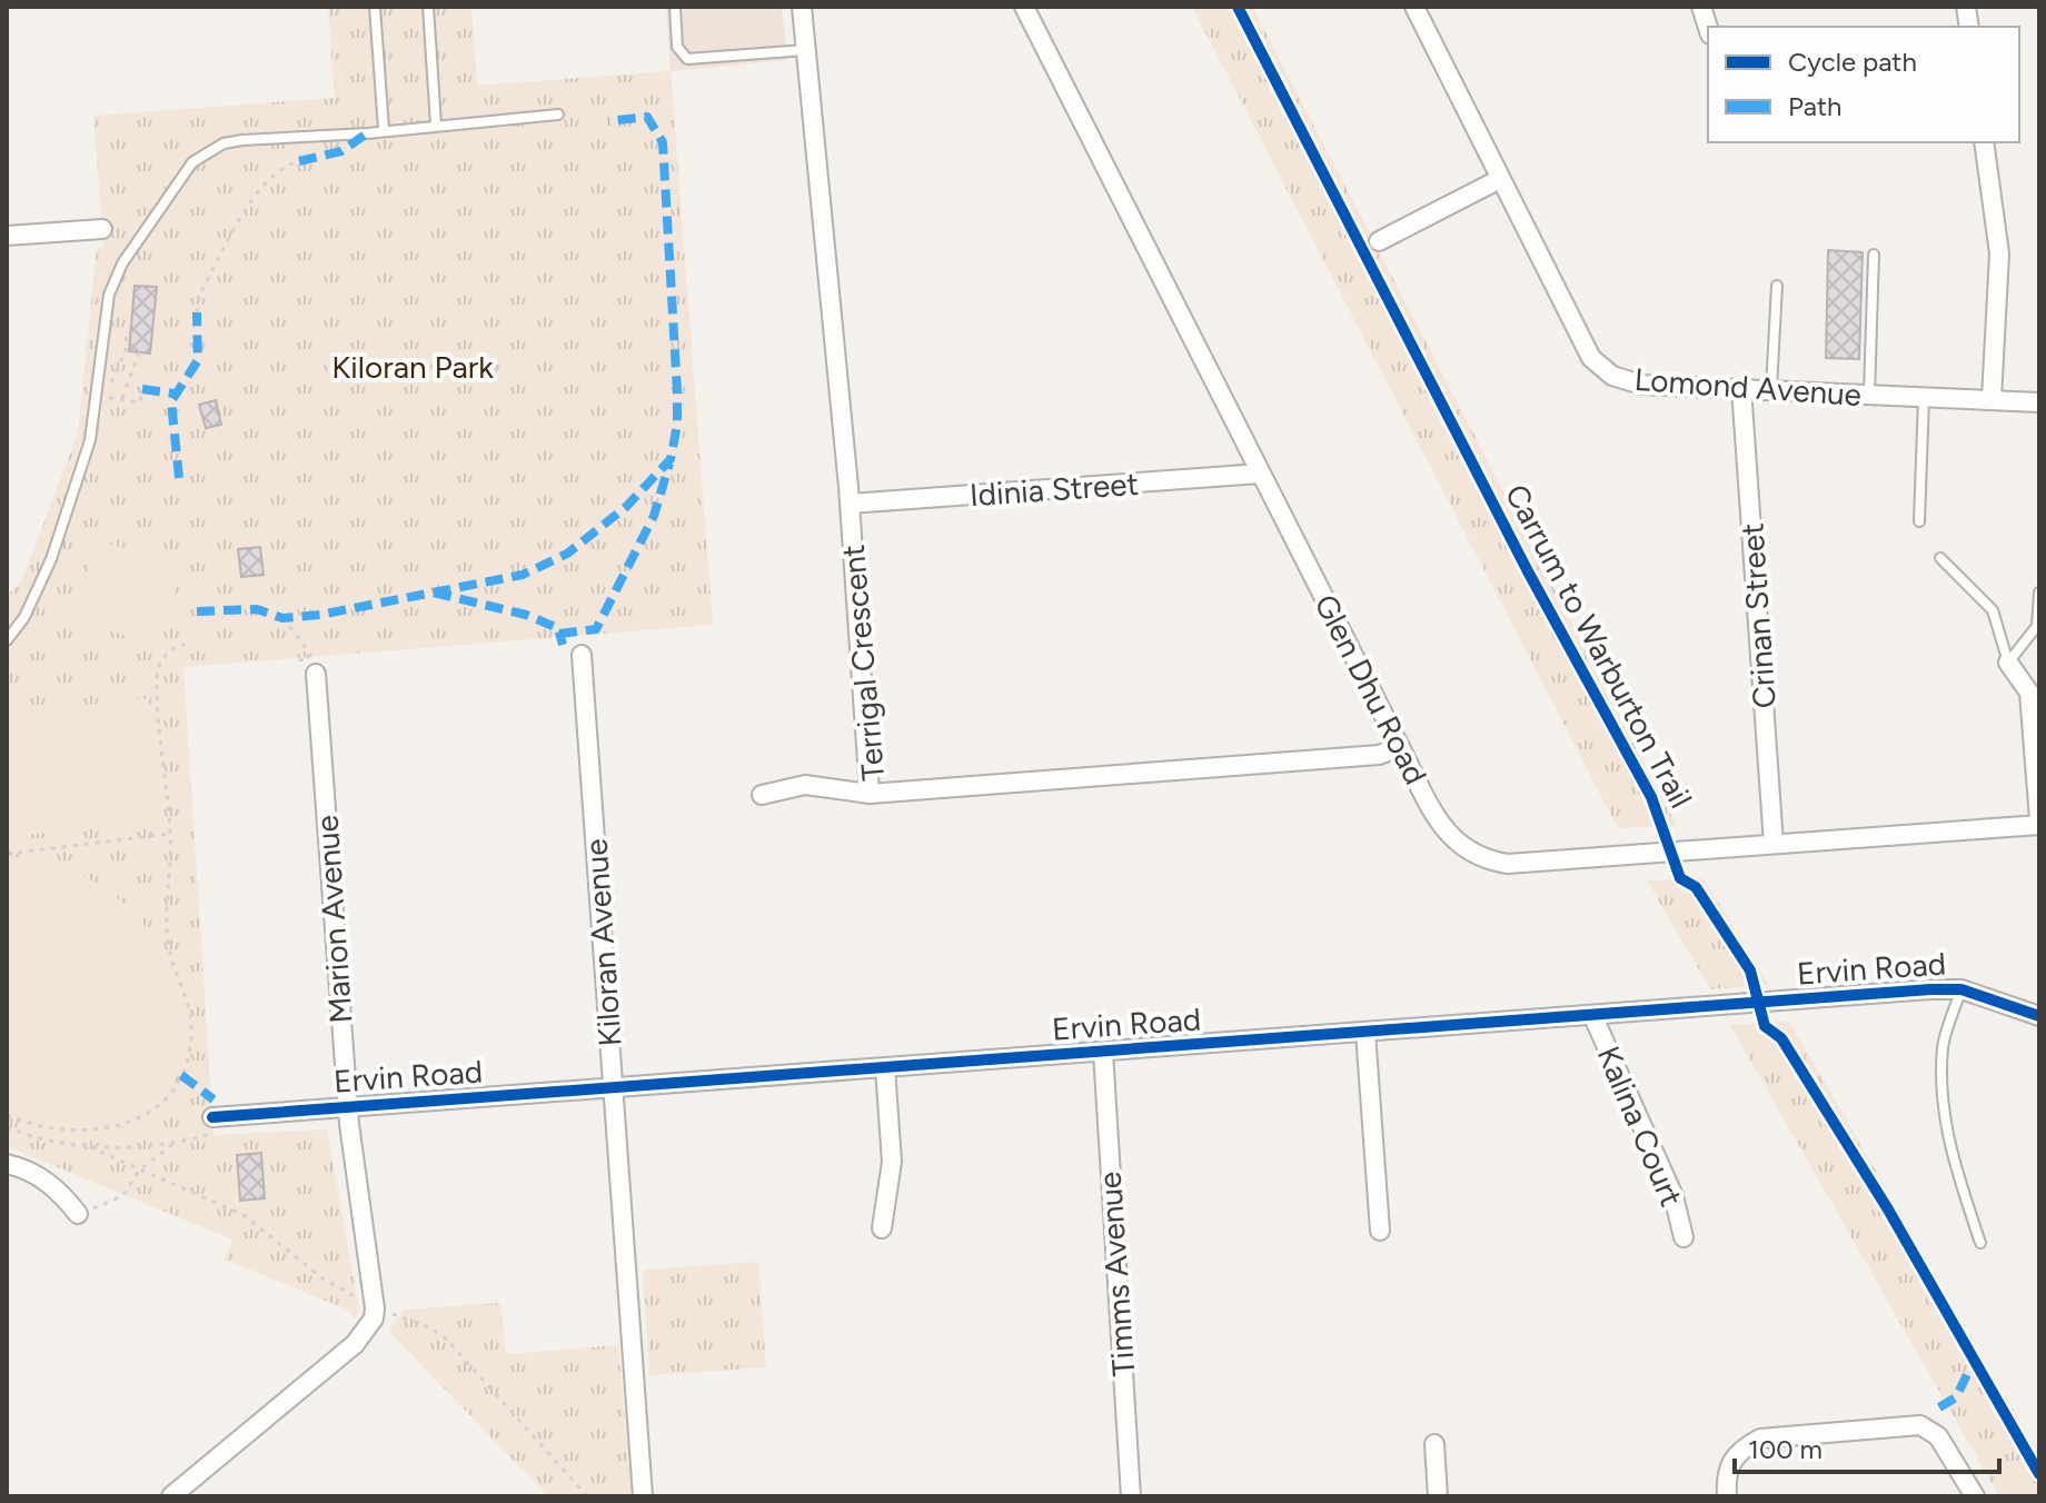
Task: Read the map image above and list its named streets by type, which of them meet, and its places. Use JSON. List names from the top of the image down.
{
  "streets": {
    "street": [
      "Lomond Avenue",
      "Idinia Street",
      "Crinan Street",
      "Terrigal Crescent",
      "Glen Dhu Road",
      "Marion Avenue",
      "Kiloran Avenue",
      "Ervin Road",
      "Kalina Court",
      "Timms Avenue"
    ],
    "cycle path": ["Carrum to Warburton Trail"]
  },
  "crossings": [
    ["Lomond Avenue", "Crinan Street"],
    ["Idinia Street", "Terrigal Crescent"],
    ["Idinia Street", "Glen Dhu Road"],
    ["Crinan Street", "Glen Dhu Road"],
    ["Terrigal Crescent", "Glen Dhu Road"],
    ["Marion Avenue", "Ervin Road"],
    ["Kiloran Avenue", "Ervin Road"],
    ["Ervin Road", "Kalina Court"],
    ["Ervin Road", "Timms Avenue"]
  ],
  "parks": ["Kiloran Park"],
  "legend": ["Cycle path", "Path"],
  "scale_bar": "100 m"
}
